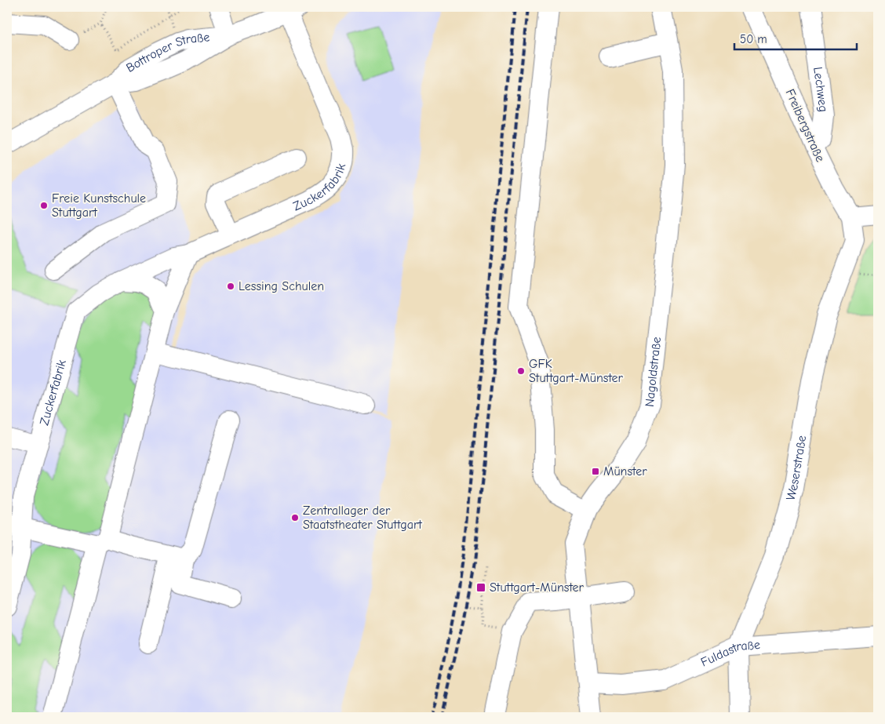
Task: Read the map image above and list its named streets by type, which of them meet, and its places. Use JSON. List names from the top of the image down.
{
  "streets": {
    "street": [
      "Bottroper Straße",
      "Lechweg",
      "Freibergstraße",
      "Zuckerfabrik",
      "Nagoldstraße",
      "Weserstraße",
      "Fuldastraße"
    ]
  },
  "crossings": [
    ["Bottroper Straße", "Zuckerfabrik"],
    ["Lechweg", "Freibergstraße"],
    ["Freibergstraße", "Weserstraße"],
    ["Nagoldstraße", "Fuldastraße"],
    ["Weserstraße", "Fuldastraße"]
  ],
  "places": {
    "other": [
      "Freie Kunstschule Stuttgart",
      "Lessing Schulen",
      "GFK Stuttgart-Münster",
      "Zentrallager der Staatstheater Stuttgart"
    ],
    "transit": ["Münster", "Stuttgart-Münster"]
  },
  "scale_bar": "50 m"
}
